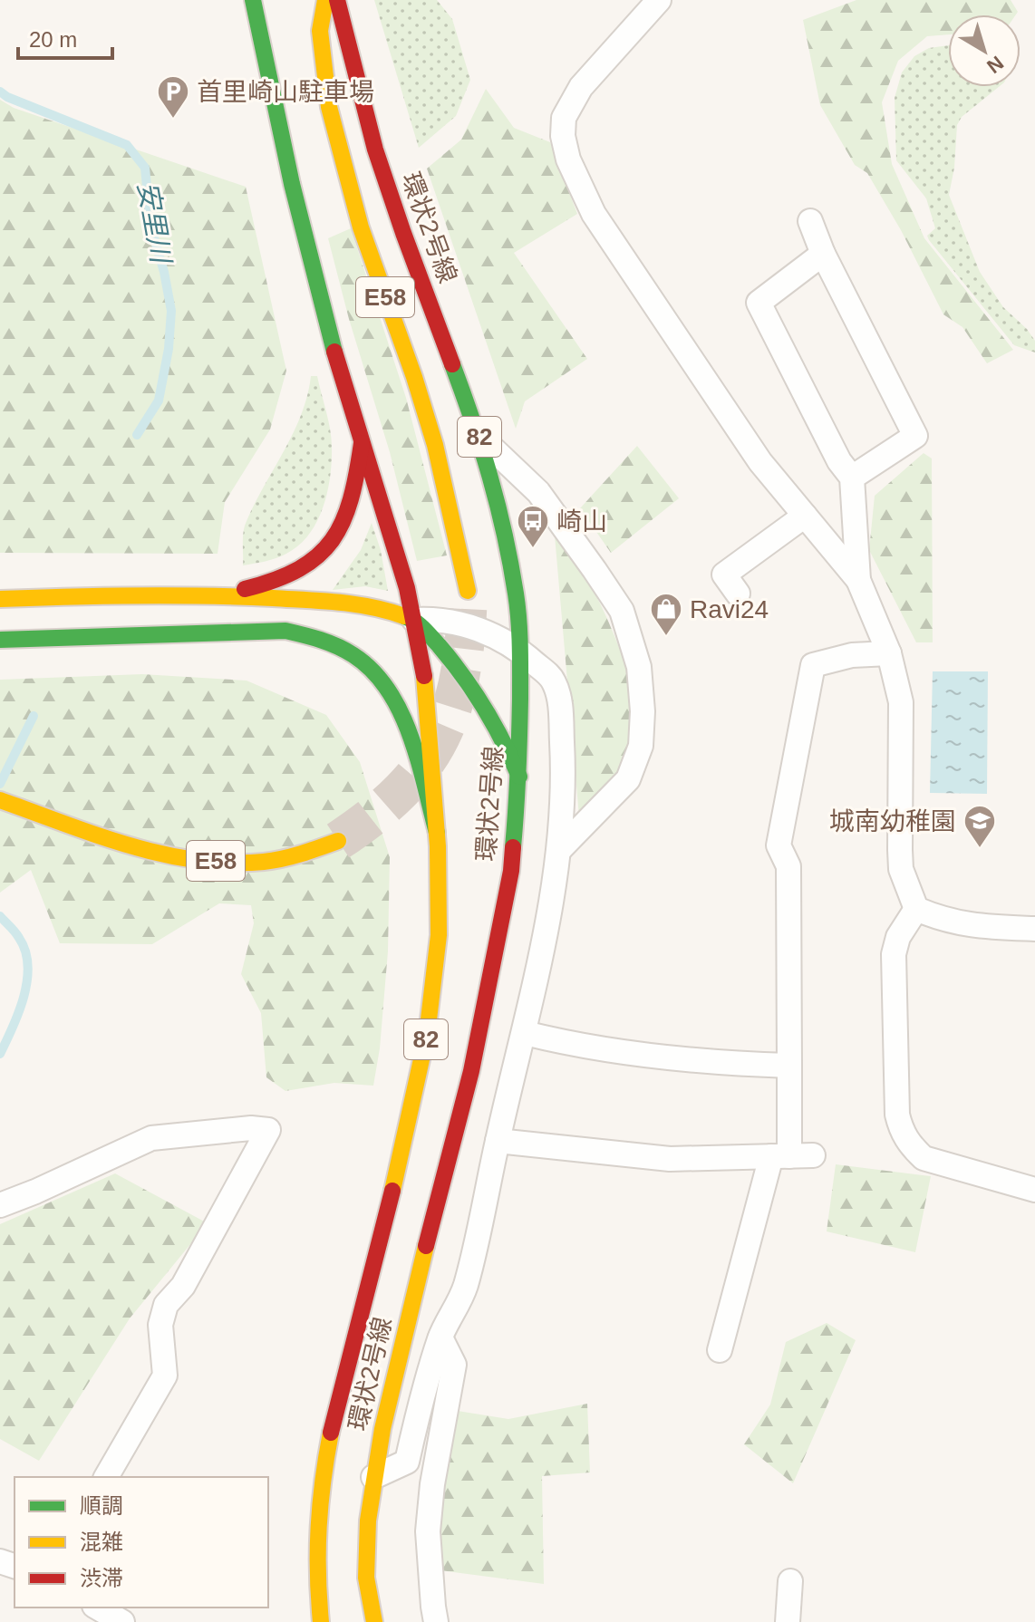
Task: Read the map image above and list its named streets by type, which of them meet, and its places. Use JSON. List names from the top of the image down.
{
  "streets": {
    "main road": ["環状2号線", "E58", "82"]
  },
  "water": ["安里川"],
  "places": {
    "parking": ["首里崎山駐車場"],
    "bus stop": ["崎山"],
    "shop": ["Ravi24"],
    "school or university": ["城南幼稚園"]
  },
  "legend": ["順調", "混雑", "渋滞"],
  "scale_bar": "20 m",
  "north": "bottom right"
}
